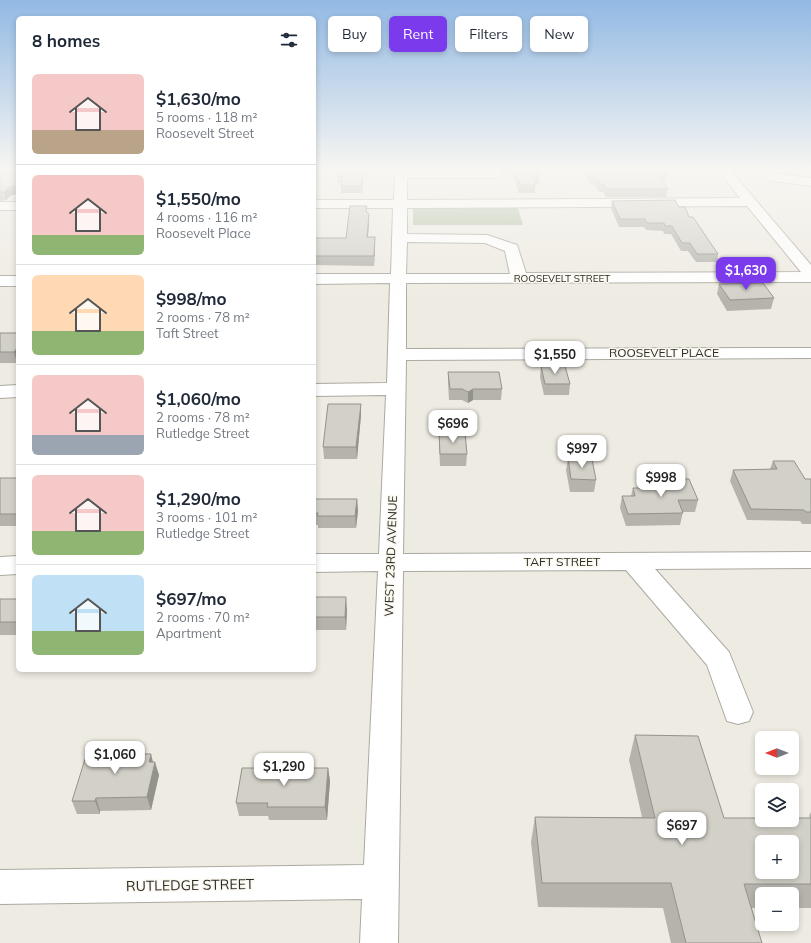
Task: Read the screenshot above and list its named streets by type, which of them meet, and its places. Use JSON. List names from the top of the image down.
{
  "streets": {
    "street": [
      "ROOSEVELT STREET",
      "ROOSEVELT PLACE",
      "WEST 23RD AVENUE",
      "TAFT STREET",
      "RUTLEDGE STREET"
    ]
  },
  "crossings": [
    ["ROOSEVELT STREET", "WEST 23RD AVENUE"],
    ["ROOSEVELT PLACE", "WEST 23RD AVENUE"],
    ["WEST 23RD AVENUE", "TAFT STREET"],
    ["WEST 23RD AVENUE", "RUTLEDGE STREET"]
  ],
  "north": "left",
  "page": {
    "chip": [
      "Buy",
      "Rent",
      "Filters",
      "New"
    ],
    "heading": "8 homes",
    "list": [
      {
        "name": "$1,630/mo",
        "note": "5 rooms · 118 m² · Roosevelt Street"
      },
      {
        "name": "$1,550/mo",
        "note": "4 rooms · 116 m² · Roosevelt Place"
      },
      {
        "name": "$998/mo",
        "note": "2 rooms · 78 m² · Taft Street"
      },
      {
        "name": "$1,060/mo",
        "note": "2 rooms · 78 m² · Rutledge Street"
      },
      {
        "name": "$1,290/mo",
        "note": "3 rooms · 101 m² · Rutledge Street"
      },
      {
        "name": "$697/mo",
        "note": "2 rooms · 70 m² · Apartment"
      }
    ],
    "price": [
      "$1,630",
      "$1,550",
      "$696",
      "$997",
      "$998",
      "$1,060",
      "$1,290",
      "$697"
    ],
    "map_buttons": ["+", "−"]
  }
}
